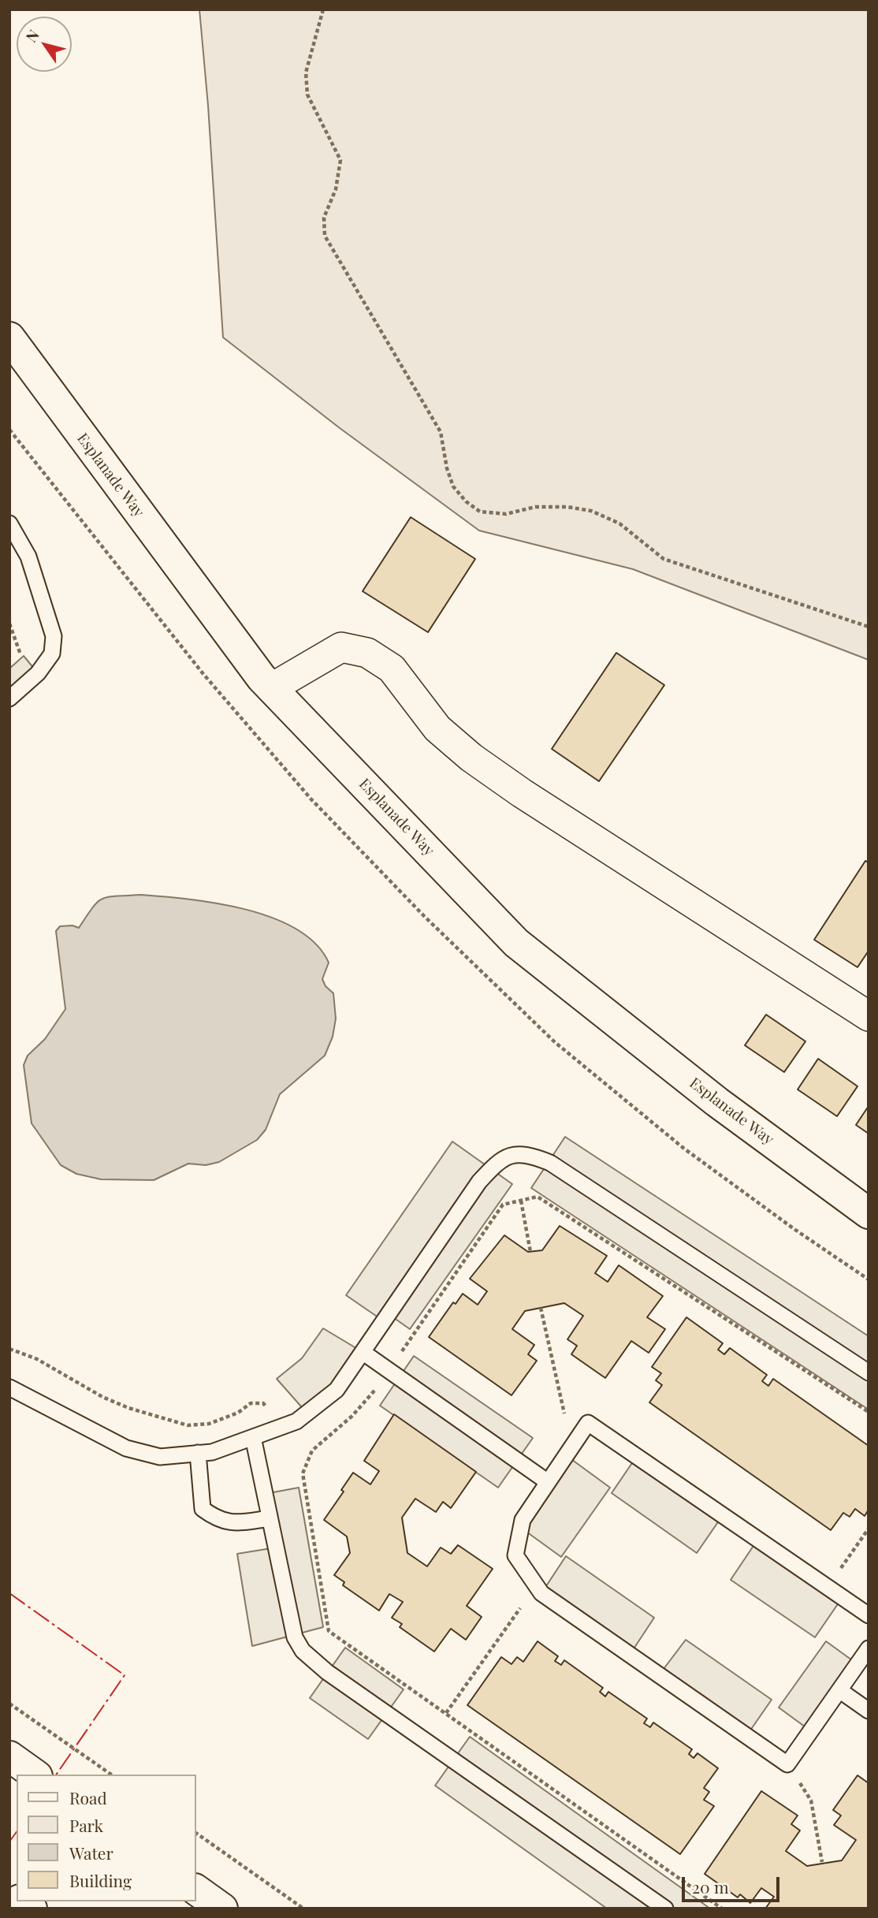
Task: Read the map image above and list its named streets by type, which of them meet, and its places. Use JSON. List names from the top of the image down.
{
  "streets": {
    "street": ["Esplanade Way"]
  },
  "legend": [
    "Road",
    "Park",
    "Water",
    "Building"
  ],
  "scale_bar": "20 m",
  "north": "top left"
}
